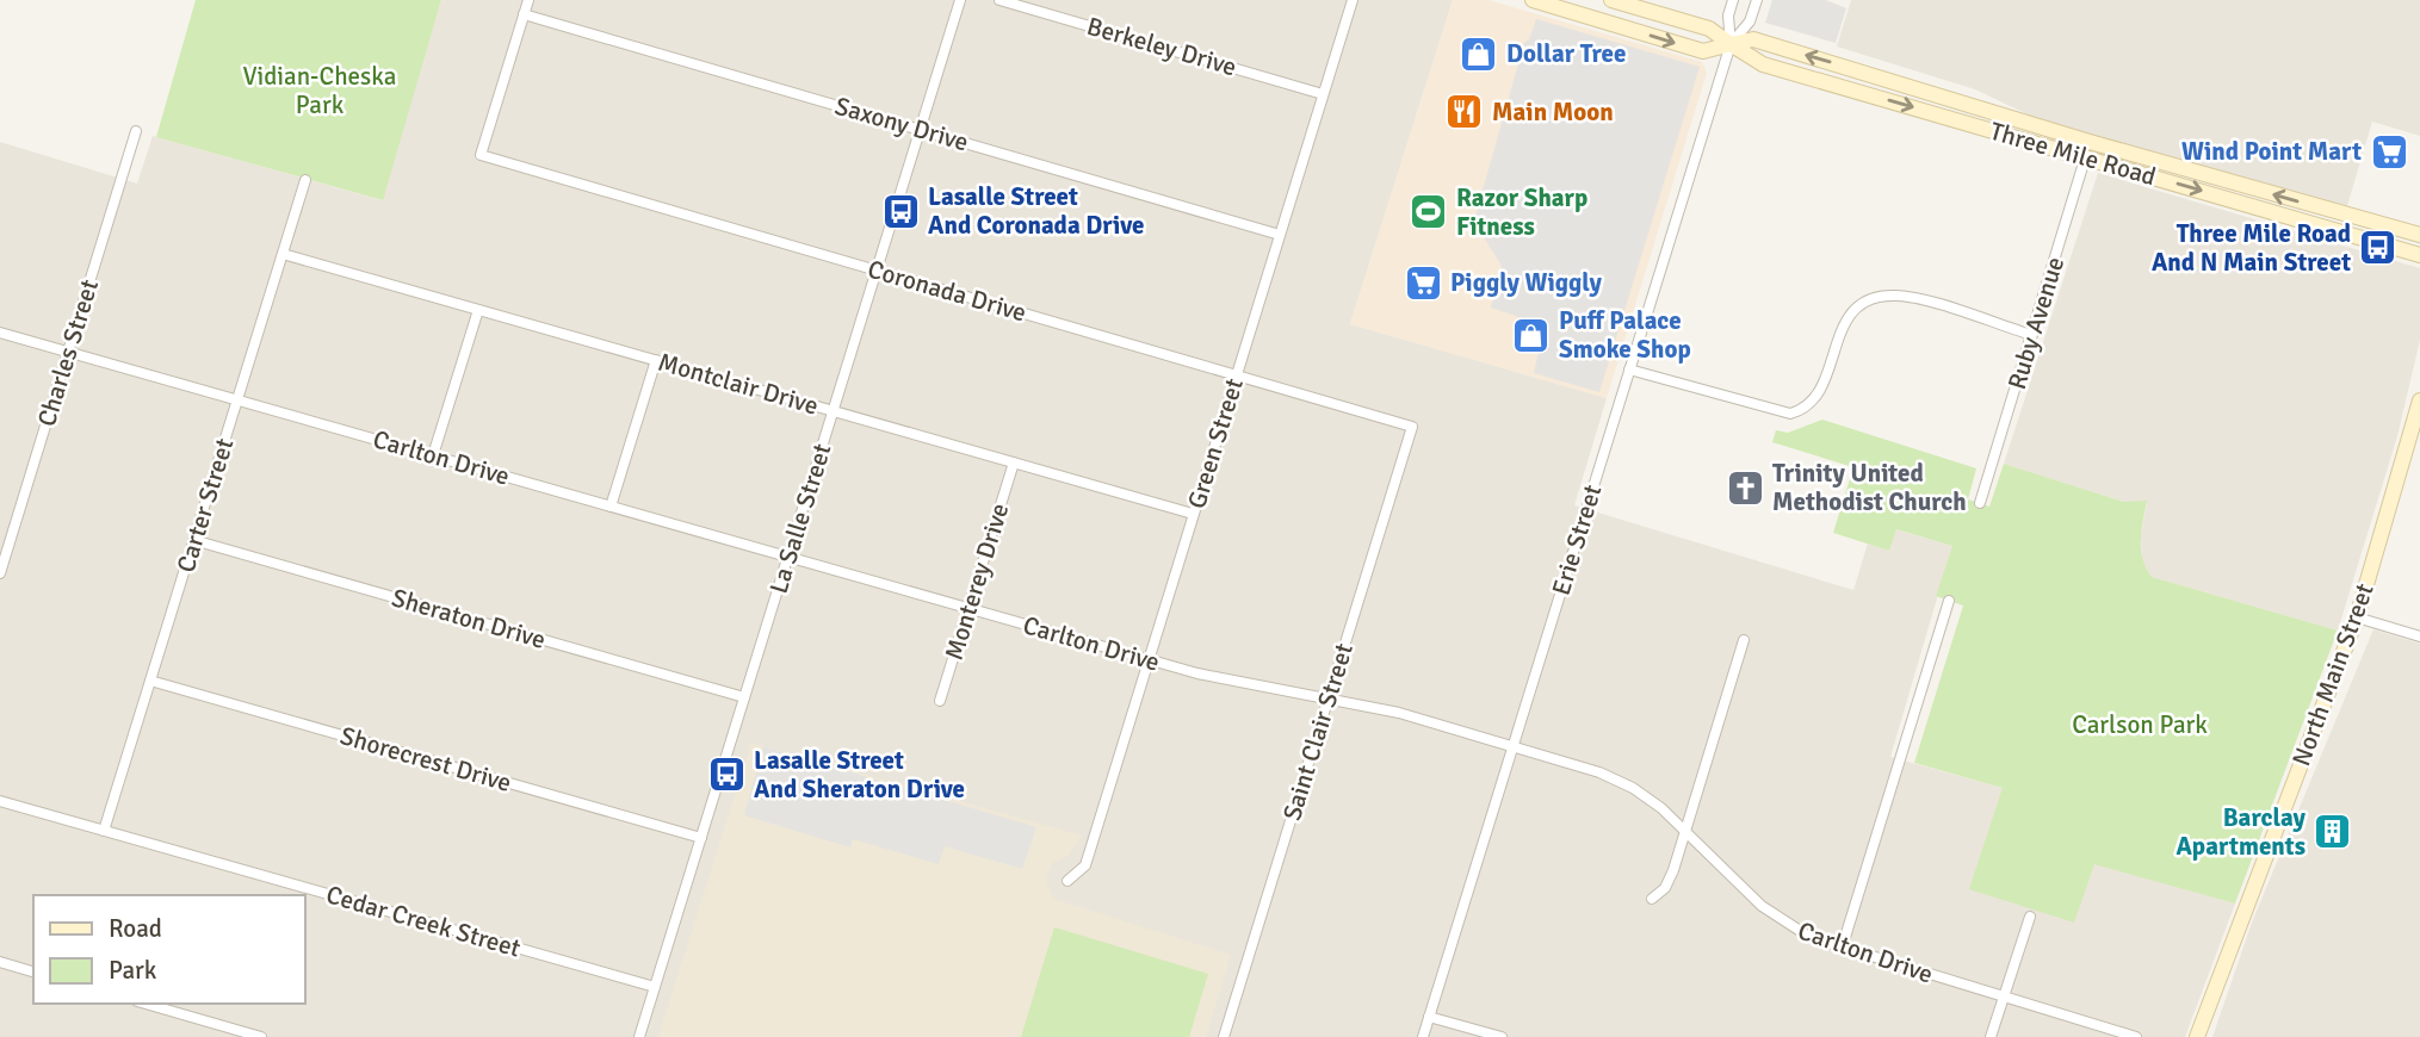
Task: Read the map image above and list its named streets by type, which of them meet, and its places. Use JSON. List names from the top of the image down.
{
  "streets": {
    "street": [
      "Berkeley Drive",
      "Saxony Drive",
      "Three Mile Road",
      "Coronada Drive",
      "Ruby Avenue",
      "Charles Street",
      "Montclair Drive",
      "Green Street",
      "Carlton Drive",
      "Carter Street",
      "La Salle Street",
      "Erie Street",
      "Monterey Drive",
      "Sheraton Drive",
      "North Main Street",
      "Saint Clair Street",
      "Shorecrest Drive",
      "Cedar Creek Street"
    ]
  },
  "crossings": [
    ["Berkeley Drive", "Green Street"],
    ["Saxony Drive", "Coronada Drive"],
    ["Saxony Drive", "Green Street"],
    ["Saxony Drive", "La Salle Street"],
    ["Three Mile Road", "Ruby Avenue"],
    ["Three Mile Road", "Erie Street"],
    ["Coronada Drive", "Green Street"],
    ["Coronada Drive", "La Salle Street"],
    ["Coronada Drive", "Saint Clair Street"],
    ["Charles Street", "Carlton Drive"],
    ["Montclair Drive", "Green Street"],
    ["Montclair Drive", "Carter Street"],
    ["Montclair Drive", "La Salle Street"],
    ["Montclair Drive", "Monterey Drive"],
    ["Green Street", "Carlton Drive"],
    ["Carlton Drive", "Carter Street"],
    ["Carlton Drive", "La Salle Street"],
    ["Carlton Drive", "Erie Street"],
    ["Carlton Drive", "Monterey Drive"],
    ["Carlton Drive", "Saint Clair Street"],
    ["Carter Street", "Sheraton Drive"],
    ["Carter Street", "Shorecrest Drive"],
    ["Carter Street", "Cedar Creek Street"],
    ["La Salle Street", "Sheraton Drive"],
    ["La Salle Street", "Shorecrest Drive"],
    ["La Salle Street", "Cedar Creek Street"]
  ],
  "parks": ["Vidian-Cheska Park", "Carlson Park"],
  "places": {
    "shop": ["Dollar Tree", "Puff Palace Smoke Shop"],
    "restaurant": ["Main Moon"],
    "supermarket": ["Wind Point Mart", "Piggly Wiggly"],
    "bus stop": ["Lasalle Street And Coronada Drive", "Three Mile Road And N Main Street", "Lasalle Street And Sheraton Drive"],
    "sports": ["Razor Sharp Fitness"],
    "church": ["Trinity United Methodist Church"],
    "building": ["Barclay Apartments"]
  },
  "legend": ["Road", "Park"]
}
